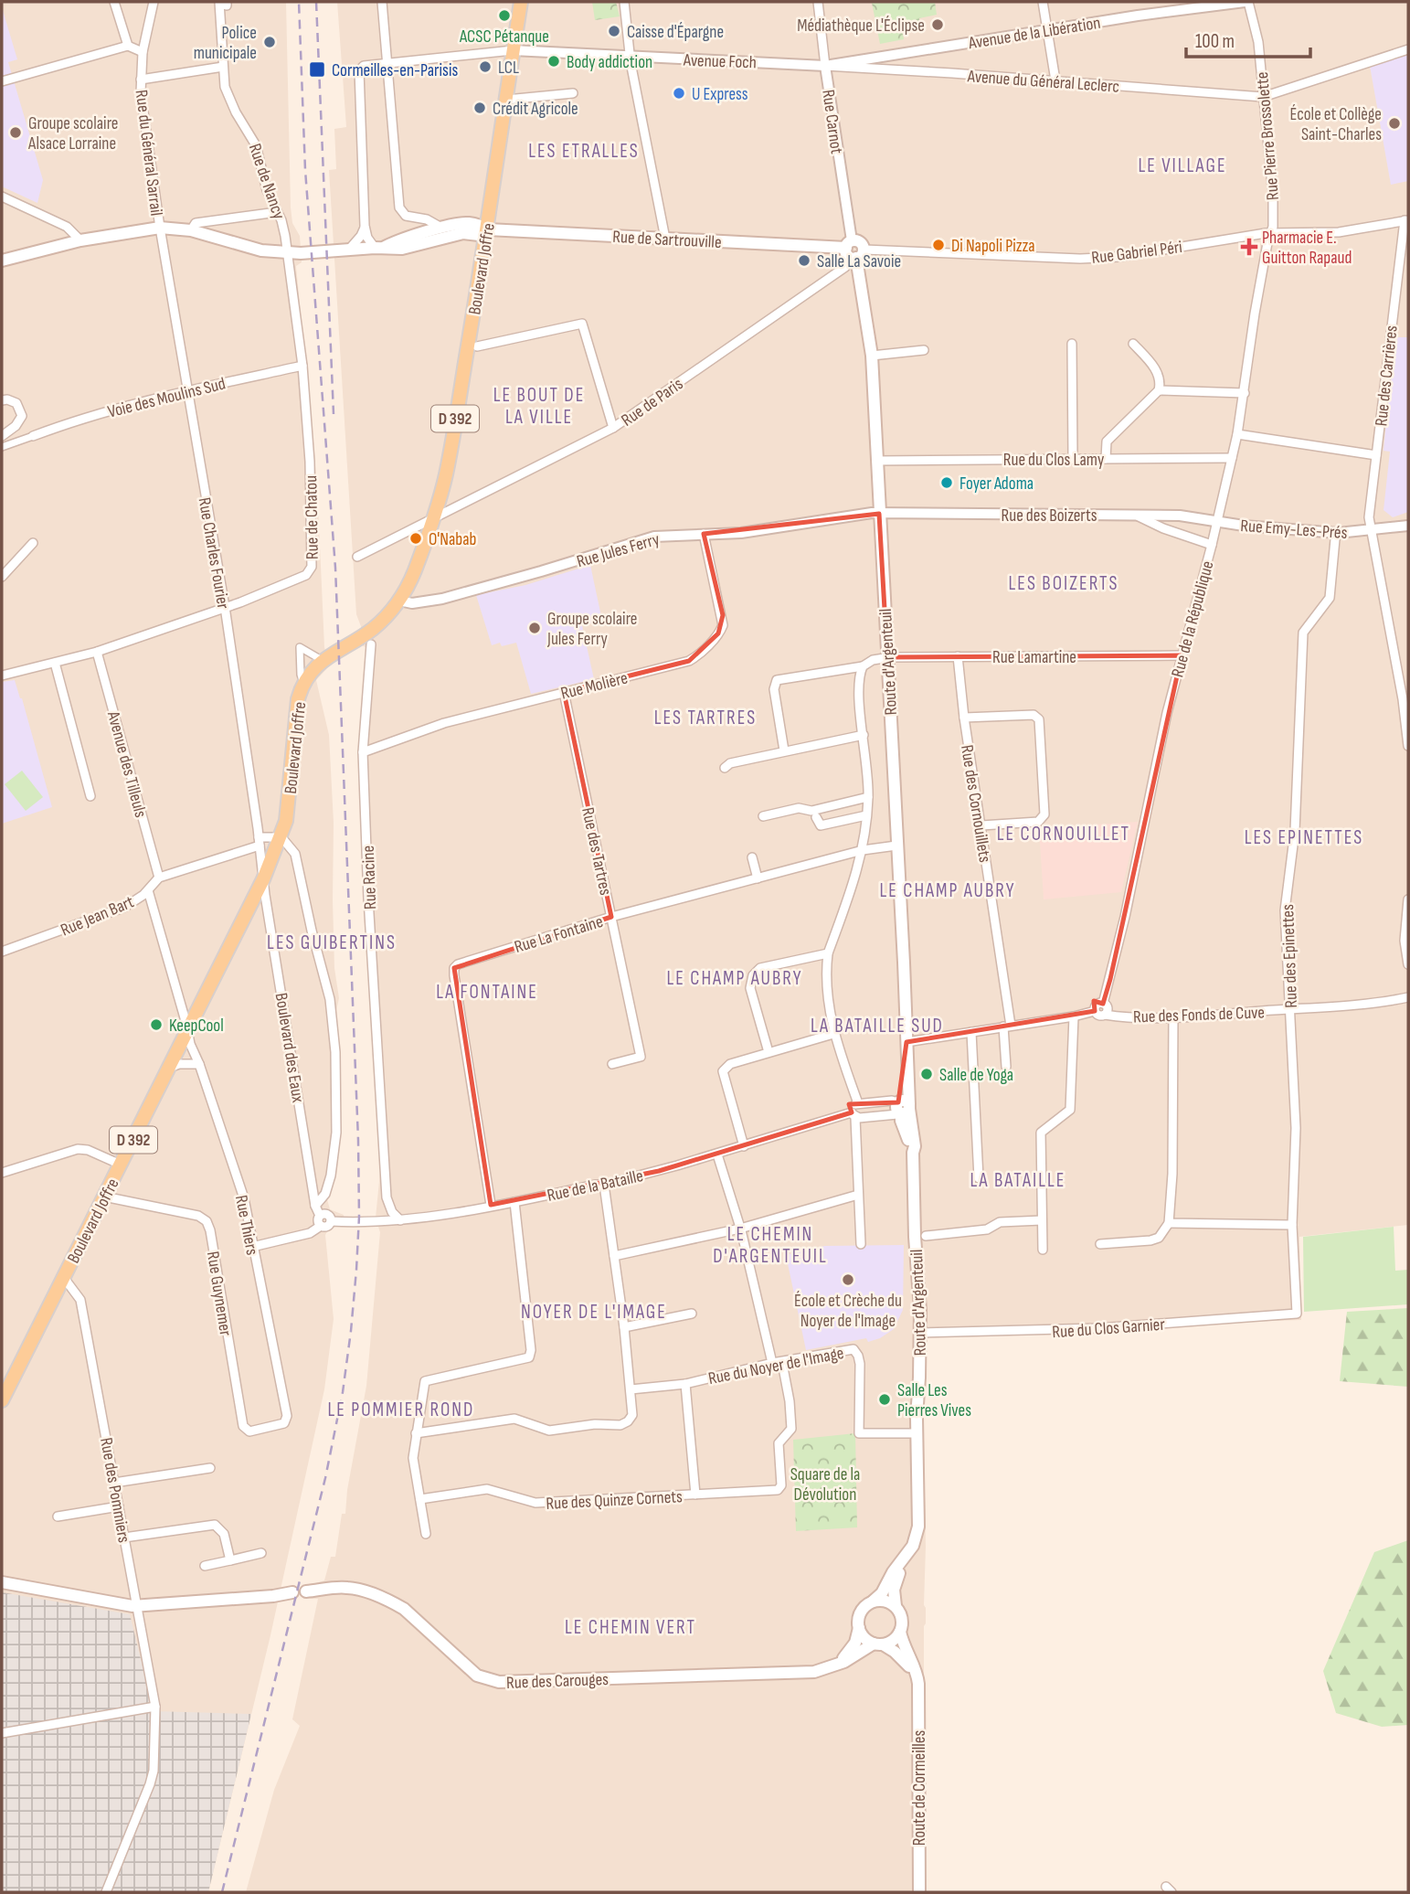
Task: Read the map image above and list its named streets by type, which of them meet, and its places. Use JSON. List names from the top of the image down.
{
  "streets": {
    "main road": [
      "Rue de Sartrouville",
      "Boulevard Joffre",
      "D 392",
      "Route d'Argenteuil",
      "Rue des Carouges",
      "Route de Cormeilles"
    ],
    "street": [
      "Avenue de la Libération",
      "Avenue Foch",
      "Avenue du Général Leclerc",
      "Rue Carnot",
      "Rue Pierre Brossolette",
      "Rue du Général Sarrail",
      "Rue de Nancy",
      "Rue Gabriel Péri",
      "Rue des Carrières",
      "Voie des Moulins Sud",
      "Rue de Paris",
      "Rue du Clos Lamy",
      "Rue des Boizerts",
      "Rue de Chatou",
      "Rue Emy-Les-Prés",
      "Rue Jules Ferry",
      "Rue Charles Fourier",
      "Rue de la République",
      "Rue Lamartine",
      "Rue Molière",
      "Avenue des Tilleuls",
      "Rue des Cornouillets",
      "Rue des Tartres",
      "Rue Racine",
      "Rue Jean Bart",
      "Rue La Fontaine",
      "Rue des Epinettes",
      "Rue des Fonds de Cuve",
      "Boulevard des Eaux",
      "Rue de la Bataille",
      "Rue Thiers",
      "Rue Guynemer",
      "Rue du Clos Garnier",
      "Rue du Noyer de l'Image",
      "Rue des Pommiers",
      "Rue des Quinze Cornets"
    ]
  },
  "crossings": [
    ["Avenue de la Libération", "Avenue Foch"],
    ["Avenue de la Libération", "Avenue du Général Leclerc"],
    ["Avenue de la Libération", "Rue Carnot"],
    ["Avenue de la Libération", "Rue Pierre Brossolette"],
    ["Avenue Foch", "Avenue du Général Leclerc"],
    ["Avenue Foch", "Rue Carnot"],
    ["Avenue Foch", "Boulevard Joffre"],
    ["Avenue Foch", "D 392"],
    ["Avenue du Général Leclerc", "Rue Carnot"],
    ["Avenue du Général Leclerc", "Rue Pierre Brossolette"],
    ["Rue Carnot", "Rue de Sartrouville"],
    ["Rue Carnot", "Rue Gabriel Péri"],
    ["Rue Carnot", "Rue de Paris"],
    ["Rue Carnot", "Route d'Argenteuil"],
    ["Rue Pierre Brossolette", "Rue Gabriel Péri"],
    ["Rue Pierre Brossolette", "Rue de la République"],
    ["Rue du Général Sarrail", "Rue Charles Fourier"],
    ["Rue de Nancy", "Rue de Chatou"],
    ["Rue de Sartrouville", "Rue Gabriel Péri"],
    ["Rue de Sartrouville", "Boulevard Joffre"],
    ["Rue de Sartrouville", "Rue de Paris"],
    ["Rue de Sartrouville", "Route d'Argenteuil"],
    ["Rue Gabriel Péri", "Rue des Carrières"],
    ["Rue Gabriel Péri", "Rue de Paris"],
    ["Rue Gabriel Péri", "Rue de la République"],
    ["Rue Gabriel Péri", "Route d'Argenteuil"],
    ["Boulevard Joffre", "Rue de Paris"],
    ["Boulevard Joffre", "D 392"],
    ["Boulevard Joffre", "Rue Jules Ferry"],
    ["Boulevard Joffre", "Rue Charles Fourier"],
    ["Boulevard Joffre", "Boulevard des Eaux"],
    ["Boulevard Joffre", "Rue Thiers"],
    ["Boulevard Joffre", "Rue Guynemer"],
    ["Boulevard Joffre", "Rue des Pommiers"],
    ["Rue des Carrières", "Rue Emy-Les-Prés"],
    ["Voie des Moulins Sud", "Rue de Chatou"],
    ["Voie des Moulins Sud", "Rue Charles Fourier"],
    ["Rue de Paris", "Route d'Argenteuil"],
    ["Rue du Clos Lamy", "Rue de la République"],
    ["Rue du Clos Lamy", "Route d'Argenteuil"],
    ["Rue des Boizerts", "Rue Emy-Les-Prés"],
    ["Rue des Boizerts", "Rue Jules Ferry"],
    ["Rue des Boizerts", "Rue de la République"],
    ["Rue des Boizerts", "Route d'Argenteuil"],
    ["Rue de Chatou", "Rue Charles Fourier"],
    ["Rue de Chatou", "Avenue des Tilleuls"],
    ["Rue Emy-Les-Prés", "Rue de la République"],
    ["Rue Emy-Les-Prés", "Rue des Epinettes"],
    ["Rue Jules Ferry", "Route d'Argenteuil"],
    ["Rue Jules Ferry", "Rue Molière"],
    ["Rue Charles Fourier", "Boulevard des Eaux"],
    ["Rue de la République", "Rue Lamartine"],
    ["Rue de la République", "Rue des Fonds de Cuve"],
    ["Rue Lamartine", "Route d'Argenteuil"],
    ["Rue Lamartine", "Rue des Cornouillets"],
    ["Route d'Argenteuil", "Rue La Fontaine"],
    ["Route d'Argenteuil", "Rue de la Bataille"],
    ["Route d'Argenteuil", "Rue du Clos Garnier"],
    ["Route d'Argenteuil", "Rue du Noyer de l'Image"],
    ["Route d'Argenteuil", "Rue des Carouges"],
    ["Rue Molière", "Rue des Tartres"],
    ["Rue Molière", "Rue Racine"],
    ["Avenue des Tilleuls", "Rue Jean Bart"],
    ["Rue des Tartres", "Rue La Fontaine"],
    ["Rue Racine", "Rue de la Bataille"],
    ["Rue Jean Bart", "Rue Thiers"],
    ["Rue La Fontaine", "Rue de la Bataille"],
    ["Rue des Epinettes", "Rue des Fonds de Cuve"],
    ["Rue des Epinettes", "Rue du Clos Garnier"],
    ["Boulevard des Eaux", "Rue de la Bataille"],
    ["Rue Thiers", "Rue Guynemer"],
    ["Rue du Noyer de l'Image", "Rue des Quinze Cornets"]
  ],
  "districts": [
    "LES ETRALLES",
    "LE VILLAGE",
    "LE BOUT DE LA VILLE",
    "LES BOIZERTS",
    "LES TARTRES",
    "LE CORNOUILLET",
    "LES EPINETTES",
    "LE CHAMP AUBRY",
    "LES GUIBERTINS",
    "LE CHAMP AUBRY",
    "LA FONTAINE",
    "LA BATAILLE SUD",
    "LA BATAILLE",
    "LE CHEMIN D'ARGENTEUIL",
    "NOYER DE L'IMAGE",
    "LE POMMIER ROND",
    "LE CHEMIN VERT"
  ],
  "parks": ["Square de la Dévolution"],
  "places": {
    "other": [
      "ACSC Pétanque",
      "Médiathèque L'Éclipse",
      "Caisse d'Épargne",
      "Police municipale",
      "Body addiction",
      "LCL",
      "U Express",
      "Crédit Agricole",
      "École et Collège Saint-Charles",
      "Groupe scolaire Alsace Lorraine",
      "Di Napoli Pizza",
      "Salle La Savoie",
      "Foyer Adoma",
      "O'Nabab",
      "Groupe scolaire Jules Ferry",
      "KeepCool",
      "Salle de Yoga",
      "École et Crèche du Noyer de l'Image",
      "Salle Les Pierres Vives"
    ],
    "transit": ["Cormeilles-en-Parisis"],
    "health": ["Pharmacie E. Guitton Rapaud"]
  },
  "scale_bar": "100 m"
}
